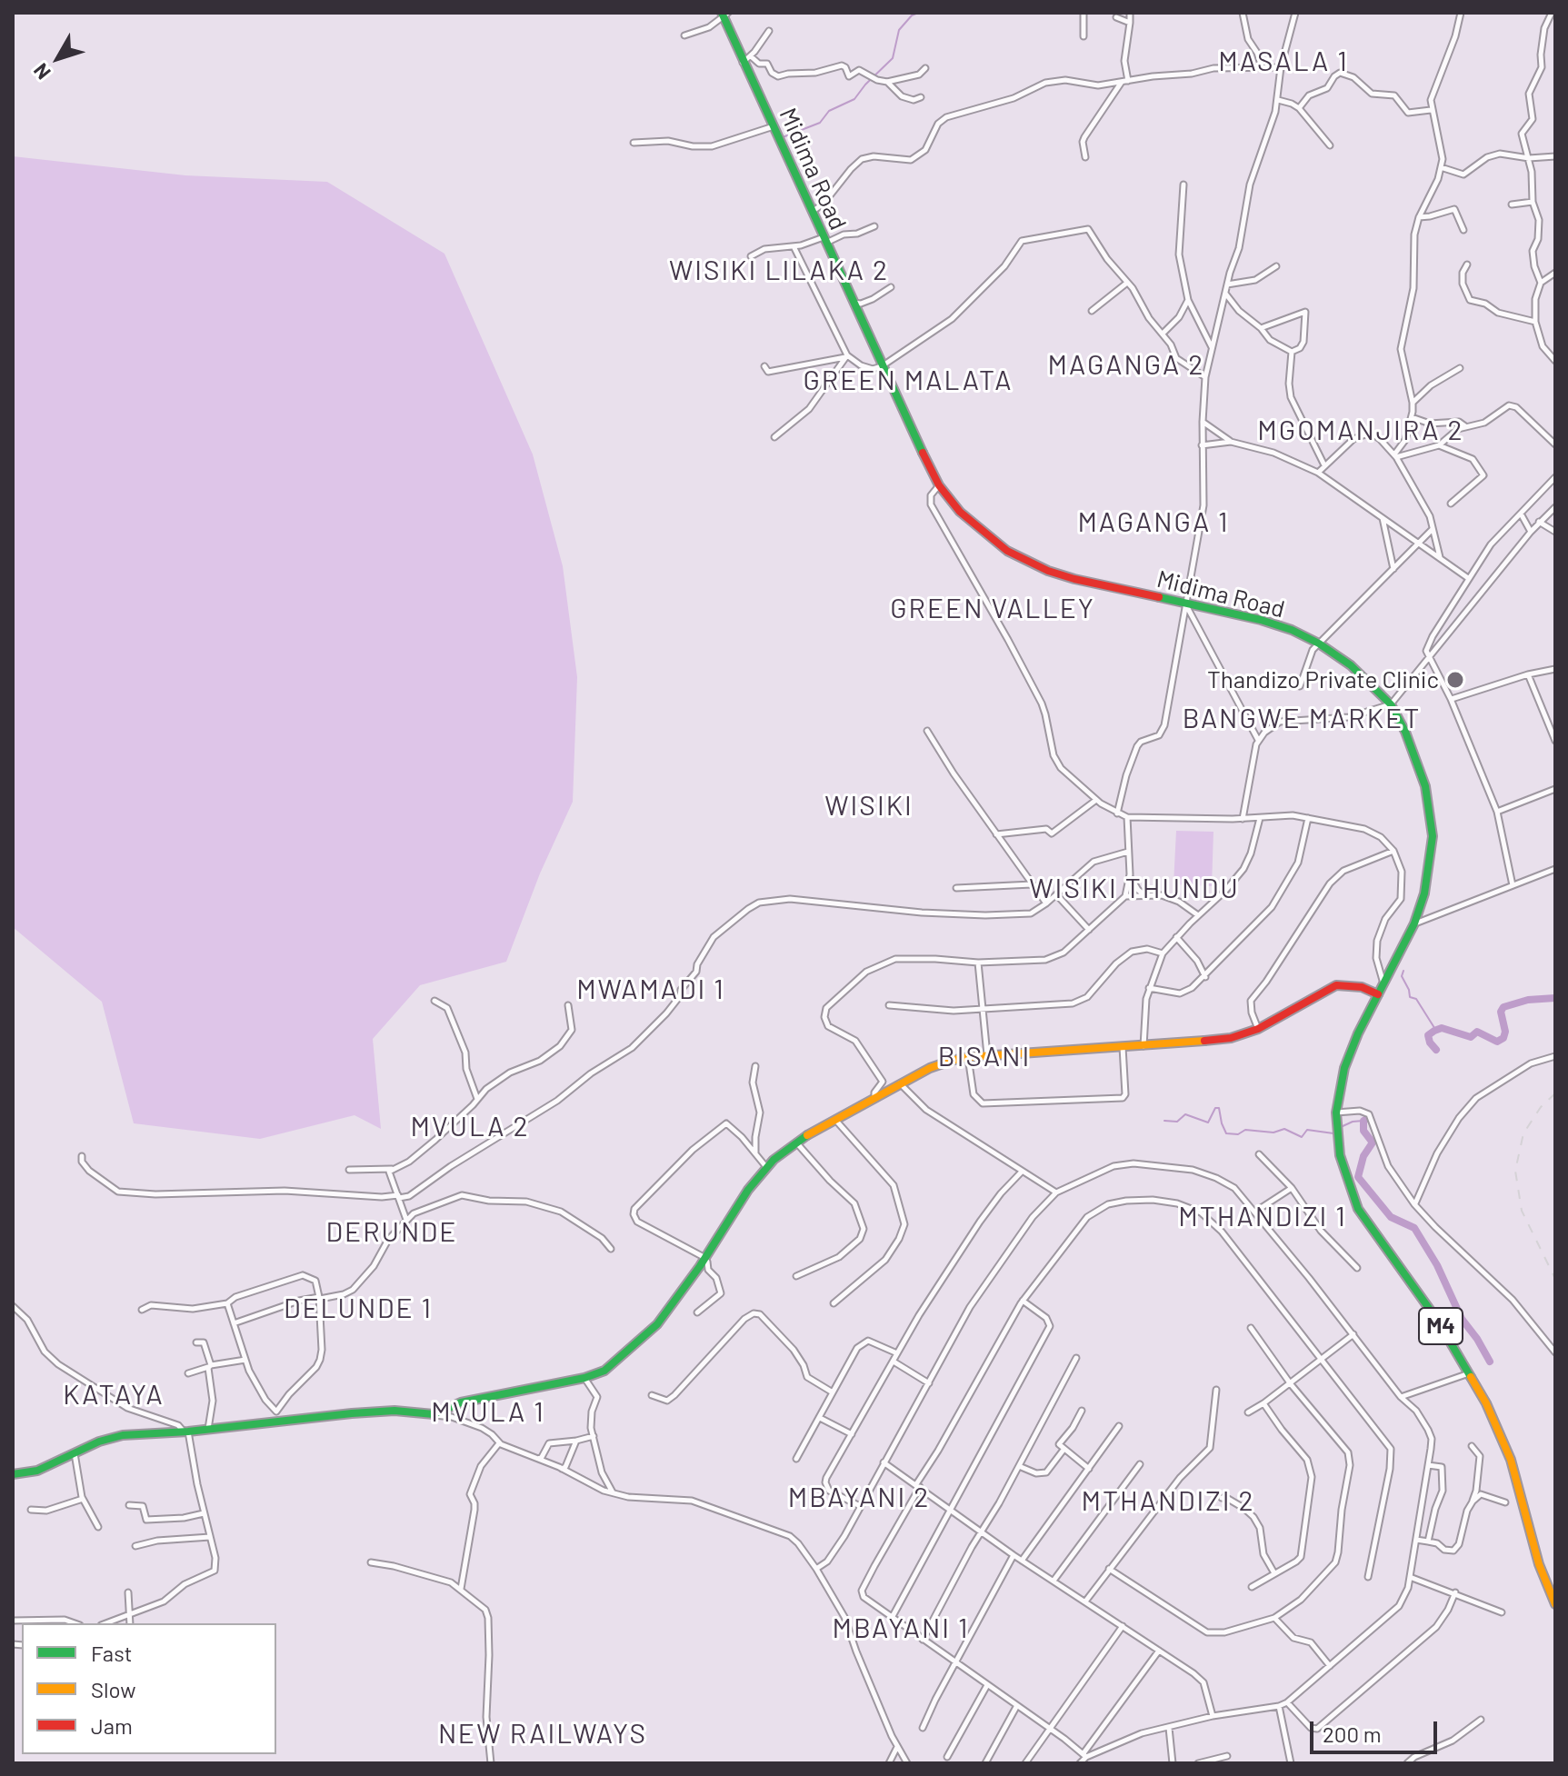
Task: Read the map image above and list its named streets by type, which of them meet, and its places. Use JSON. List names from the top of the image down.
{
  "streets": {
    "main road": ["Midima Road", "M4"]
  },
  "districts": [
    "MASALA 1",
    "WISIKI LILAKA 2",
    "MAGANGA 2",
    "GREEN MALATA",
    "MGOMANJIRA 2",
    "MAGANGA 1",
    "GREEN VALLEY",
    "BANGWE MARKET",
    "WISIKI",
    "WISIKI THUNDU",
    "MWAMADI 1",
    "BISANI",
    "MVULA 2",
    "MTHANDIZI 1",
    "DERUNDE",
    "DELUNDE 1",
    "KATAYA",
    "MVULA 1",
    "MBAYANI 2",
    "MTHANDIZI 2",
    "MBAYANI 1",
    "NEW RAILWAYS"
  ],
  "places": ["Thandizo Private Clinic"],
  "legend": ["Fast", "Slow", "Jam"],
  "scale_bar": "200 m",
  "north": "bottom left"
}
